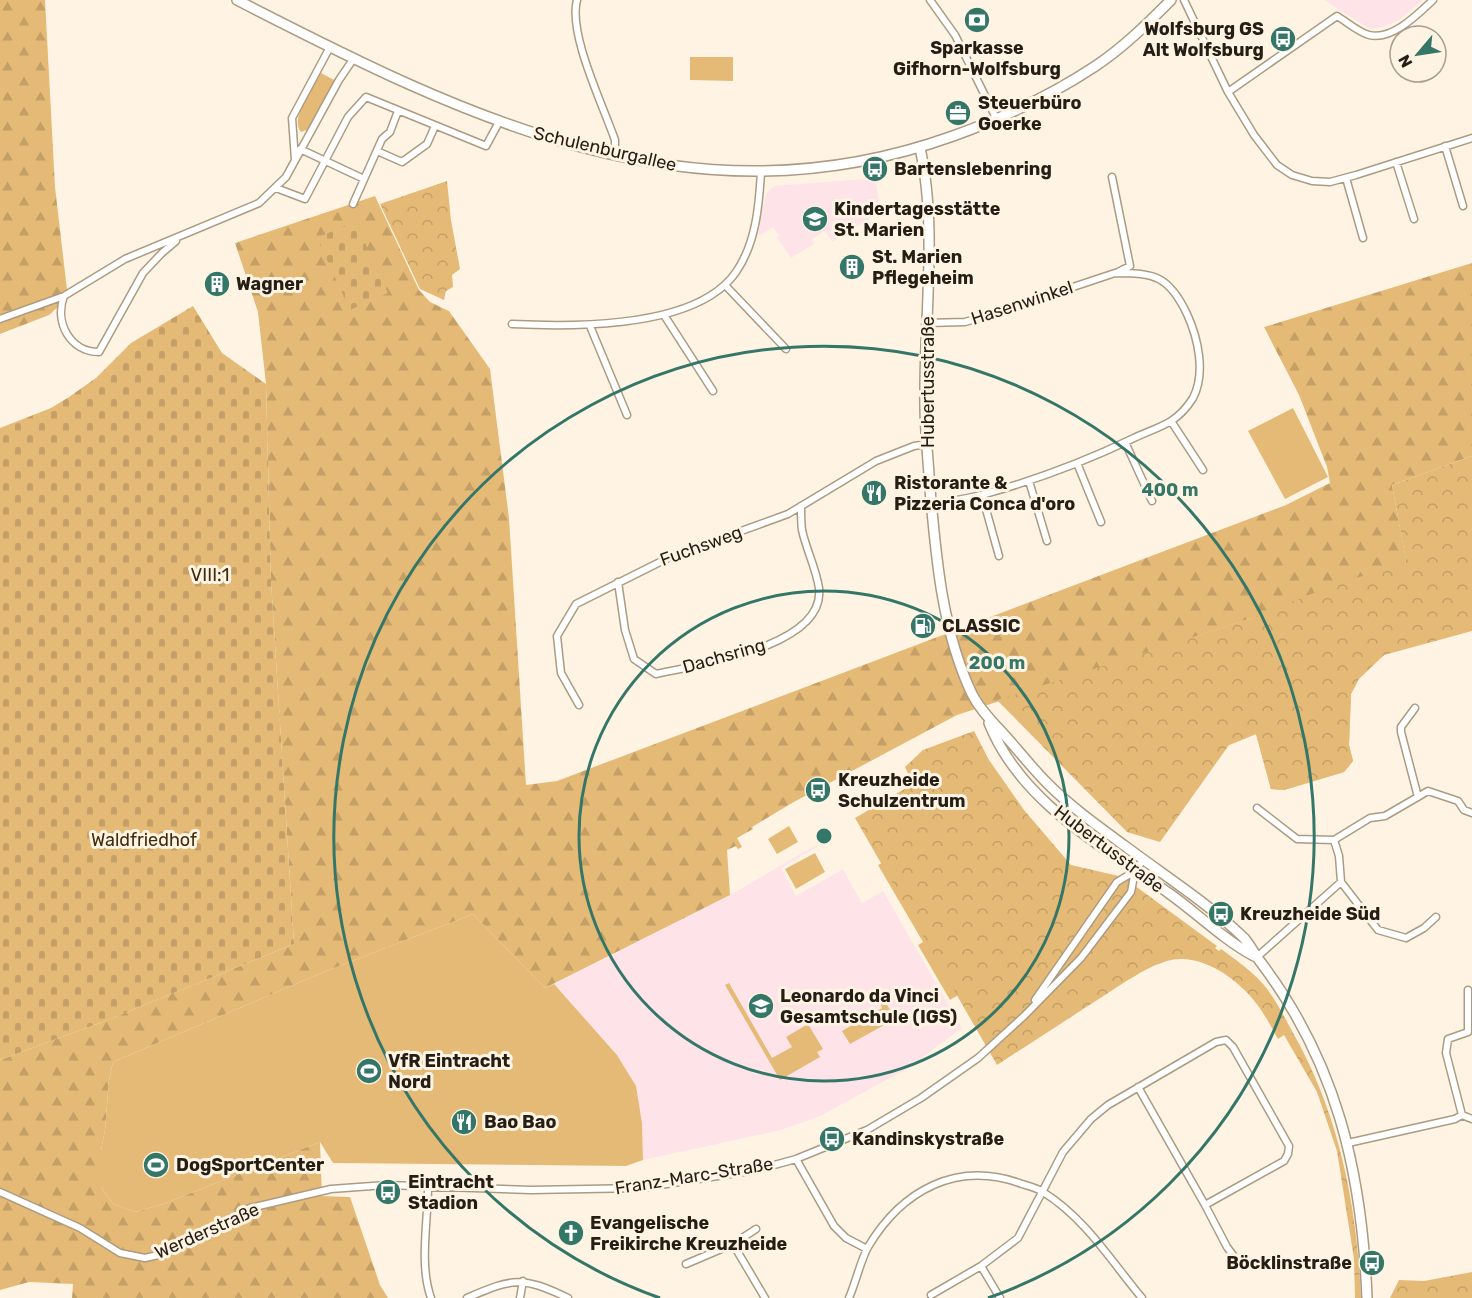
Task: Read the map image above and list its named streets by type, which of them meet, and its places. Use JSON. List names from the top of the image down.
{
  "streets": {
    "street": [
      "Schulenburgallee",
      "Hasenwinkel",
      "Hubertusstraße",
      "Fuchsweg",
      "Dachsring",
      "Franz-Marc-Straße",
      "Werderstraße"
    ]
  },
  "crossings": [
    ["Schulenburgallee", "Hubertusstraße"],
    ["Hasenwinkel", "Hubertusstraße"],
    ["Hubertusstraße", "Fuchsweg"],
    ["Hubertusstraße", "Franz-Marc-Straße"],
    ["Fuchsweg", "Dachsring"],
    ["Franz-Marc-Straße", "Werderstraße"]
  ],
  "parks": ["VIII:1", "Waldfriedhof"],
  "places": {
    "bank": ["Sparkasse Gifhorn-Wolfsburg"],
    "bus stop": [
      "Wolfsburg GS Alt Wolfsburg",
      "Bartenslebenring",
      "Kreuzheide Schulzentrum",
      "Kreuzheide Süd",
      "Kandinskystraße",
      "Eintracht Stadion",
      "Böcklinstraße"
    ],
    "office": ["Steuerbüro Goerke"],
    "school or university": ["Kindertagesstätte St. Marien", "Leonardo da Vinci Gesamtschule (IGS)"],
    "building": ["St. Marien Pflegeheim", "Wagner"],
    "restaurant": ["Ristorante & Pizzeria Conca d'oro", "Bao Bao"],
    "fuel station": ["CLASSIC"],
    "sports": ["VfR Eintracht Nord", "DogSportCenter"],
    "church": ["Evangelische Freikirche Kreuzheide"]
  },
  "north": "bottom left",
  "rings": ["400 m", "200 m"]
}
